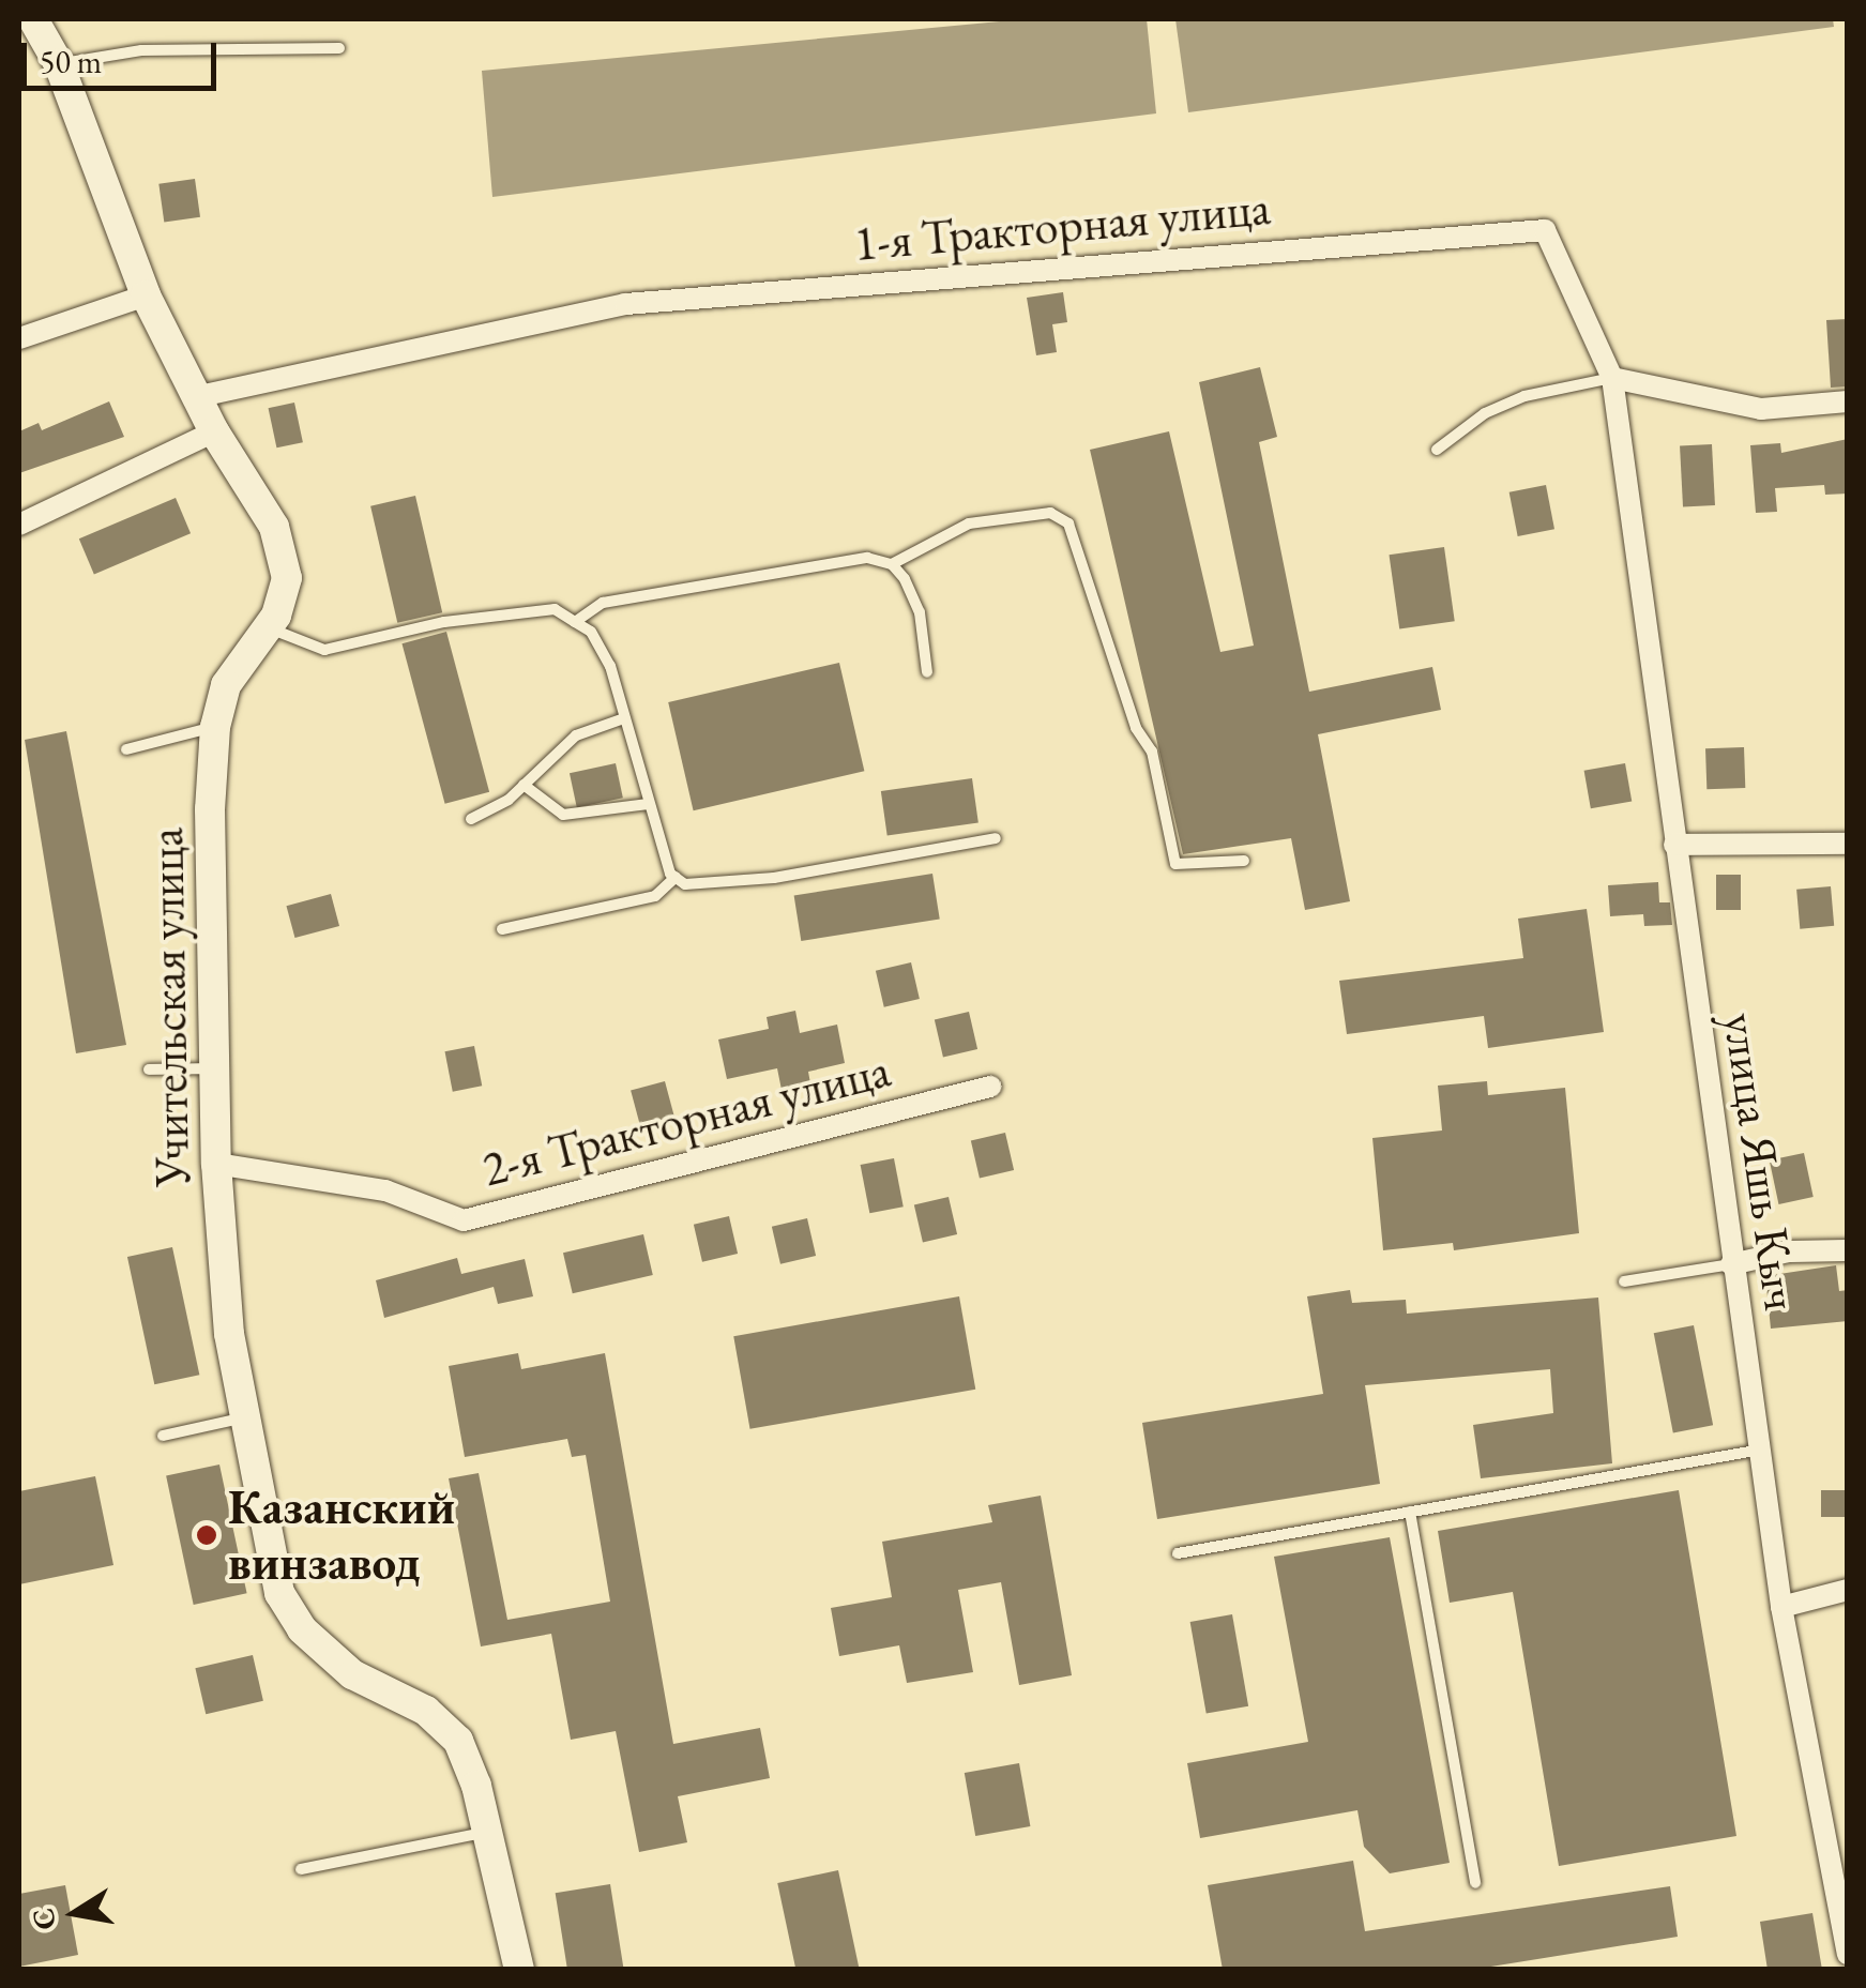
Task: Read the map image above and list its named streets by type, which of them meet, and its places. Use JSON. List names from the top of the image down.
{
  "streets": {
    "street": [
      "1-я Тракторная улица",
      "Учительская улица",
      "2-я Тракторная улица",
      "улица Яшь Кыч"
    ]
  },
  "crossings": [
    ["1-я Тракторная улица", "Учительская улица"],
    ["1-я Тракторная улица", "улица Яшь Кыч"],
    ["Учительская улица", "2-я Тракторная улица"]
  ],
  "places": ["Казанский винзавод"],
  "scale_bar": "50 m",
  "north": "left"
}
